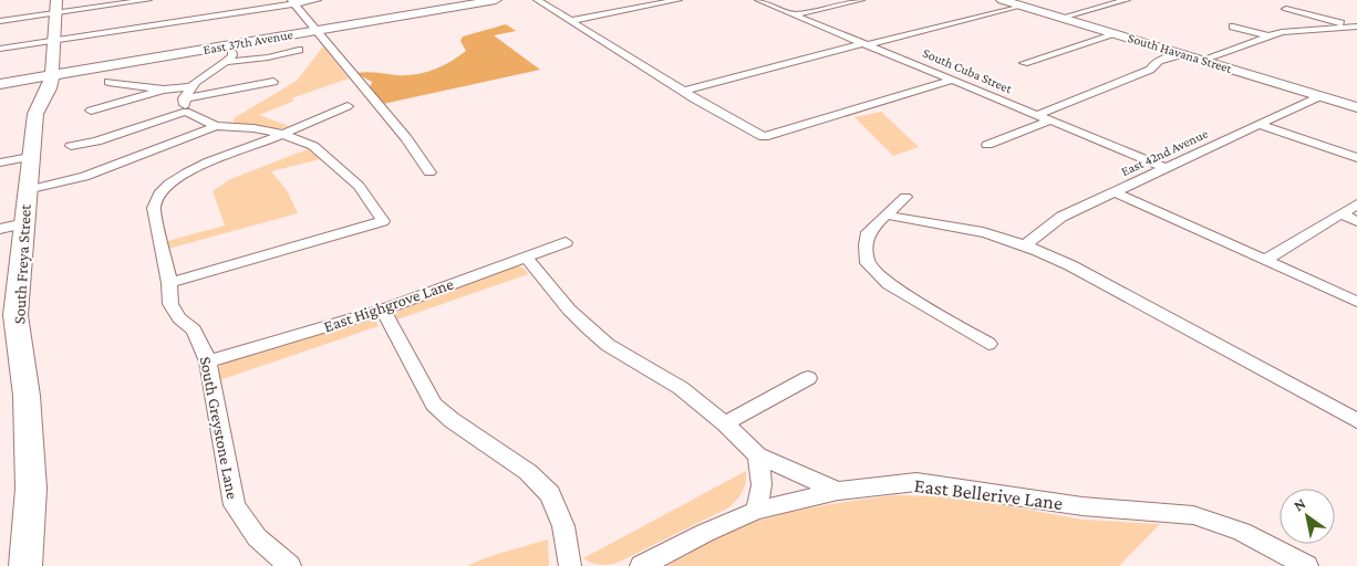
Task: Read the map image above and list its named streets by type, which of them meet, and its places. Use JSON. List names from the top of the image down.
{
  "streets": {
    "street": [
      "East 37th Avenue",
      "South Havana Street",
      "South Cuba Street",
      "East 42nd Avenue",
      "South Freya Street",
      "East Highgrove Lane",
      "South Greystone Lane",
      "East Bellerive Lane"
    ]
  },
  "crossings": [
    ["East 37th Avenue", "South Freya Street"],
    ["South Havana Street", "East 42nd Avenue"],
    ["South Cuba Street", "East 42nd Avenue"],
    ["East Highgrove Lane", "South Greystone Lane"]
  ],
  "north": "top left"
}
